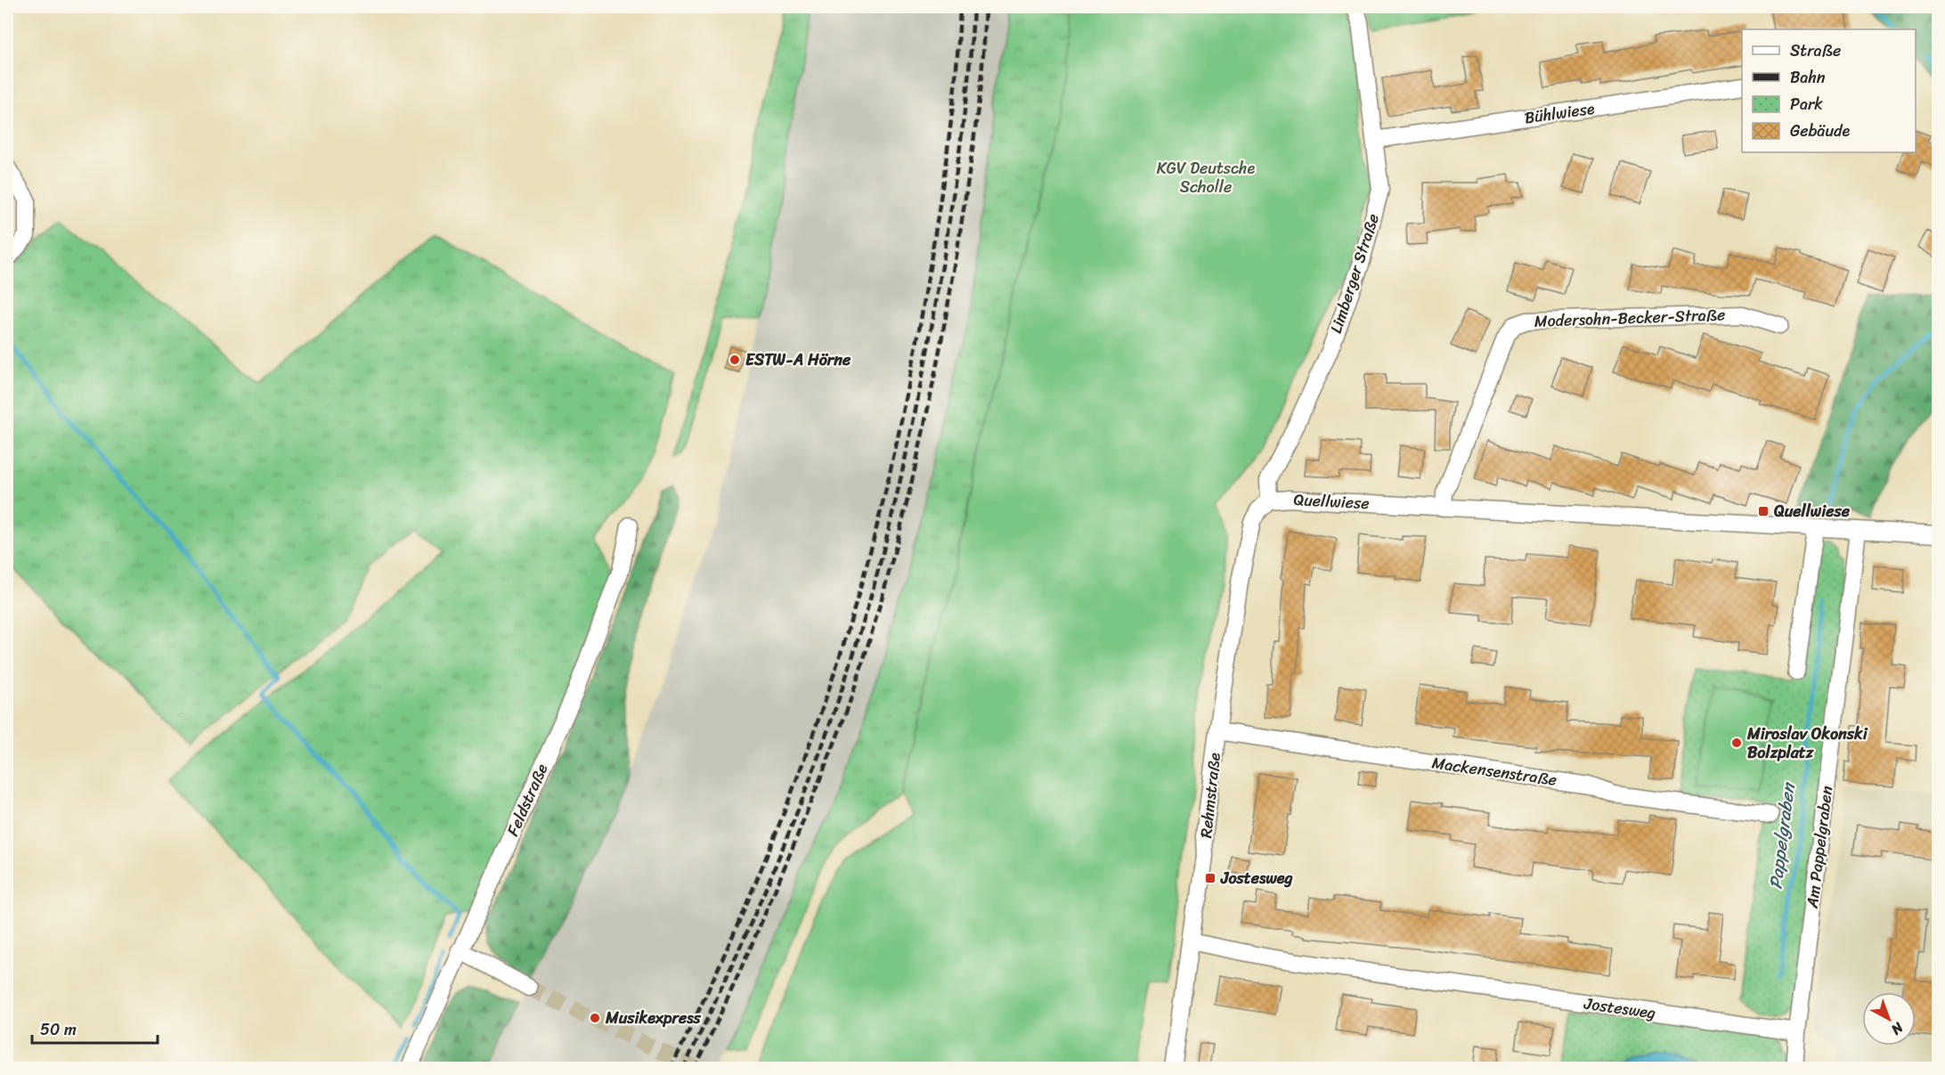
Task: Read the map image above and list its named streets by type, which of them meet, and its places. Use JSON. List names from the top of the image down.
{
  "streets": {
    "street": [
      "Bühlwiese",
      "Limberger Straße",
      "Modersohn-Becker-Straße",
      "Quellwiese",
      "Mackensenstraße",
      "Rehmstraße",
      "Feldstraße",
      "Am Pappelgraben",
      "Jostesweg"
    ]
  },
  "crossings": [
    ["Bühlwiese", "Limberger Straße"],
    ["Limberger Straße", "Quellwiese"],
    ["Limberger Straße", "Rehmstraße"],
    ["Modersohn-Becker-Straße", "Quellwiese"],
    ["Quellwiese", "Rehmstraße"],
    ["Quellwiese", "Am Pappelgraben"],
    ["Mackensenstraße", "Rehmstraße"],
    ["Rehmstraße", "Jostesweg"],
    ["Am Pappelgraben", "Jostesweg"]
  ],
  "water": ["Pappelgraben"],
  "parks": ["KGV Deutsche Scholle"],
  "places": {
    "other": ["ESTW-A Hörne", "Miroslav Okonski Bolzplatz", "Musikexpress"],
    "transit": ["Quellwiese", "Jostesweg"]
  },
  "legend": [
    "Straße",
    "Bahn",
    "Park",
    "Gebäude"
  ],
  "scale_bar": "50 m",
  "north": "bottom right"
}
